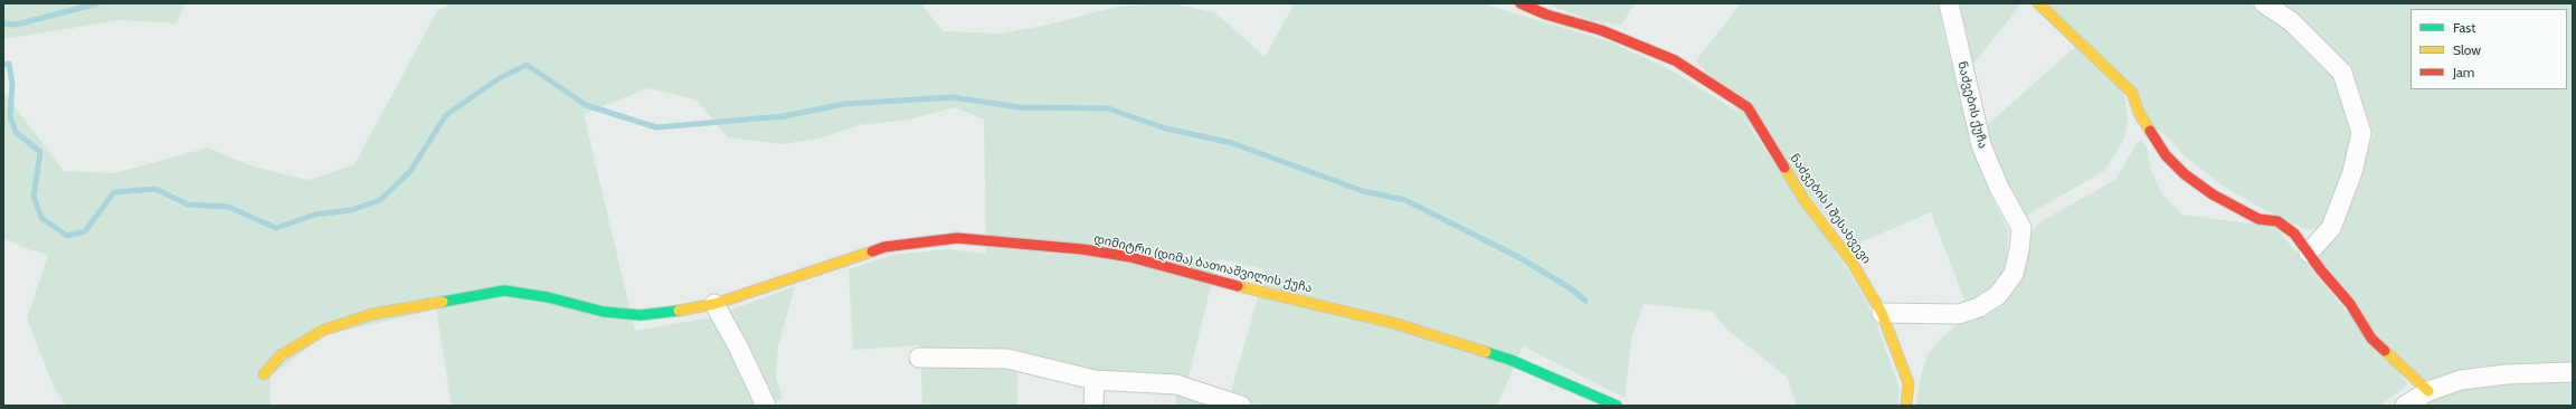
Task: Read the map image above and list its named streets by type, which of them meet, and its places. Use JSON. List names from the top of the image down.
{
  "streets": {
    "street": ["ნაძვების ქუჩა", "ნაძვების I შესახვევი", "დიმიტრი (დიმა) ბათიაშვილის ქუჩა"]
  },
  "crossings": [
    ["ნაძვების ქუჩა", "ნაძვების I შესახვევი"]
  ],
  "legend": ["Fast", "Slow", "Jam"]
}
